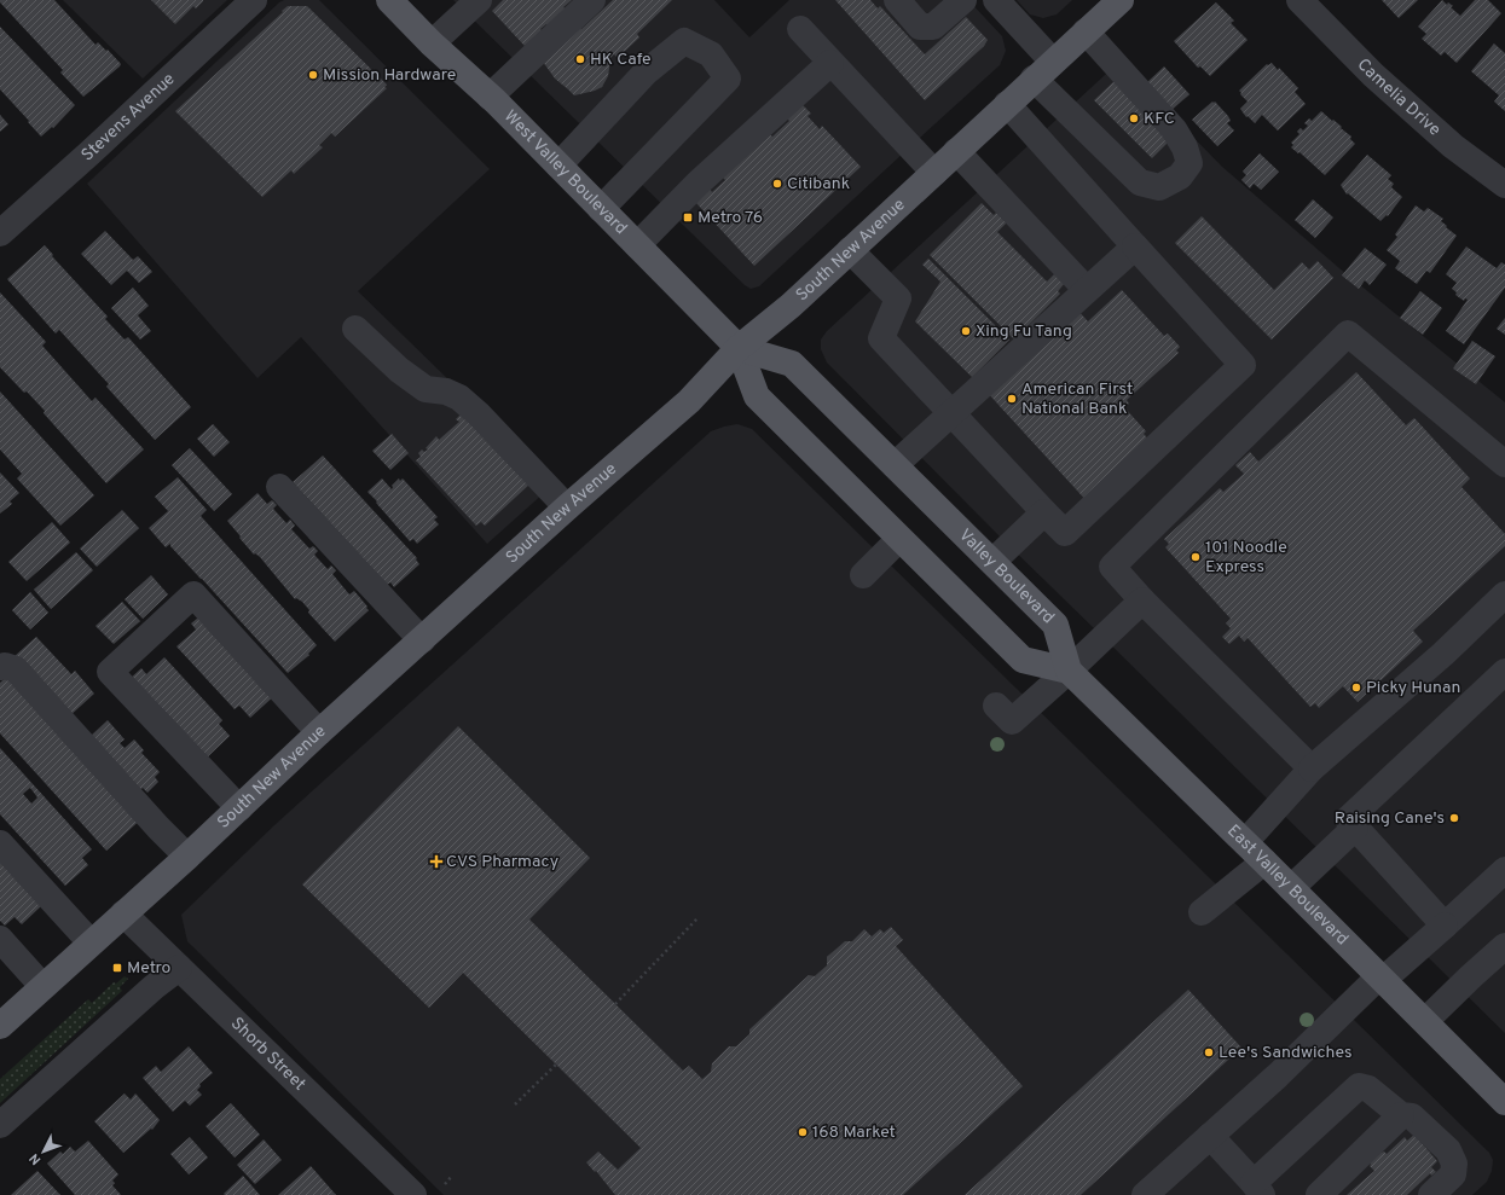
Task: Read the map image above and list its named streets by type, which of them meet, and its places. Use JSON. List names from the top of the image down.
{
  "streets": {
    "main road": [
      "West Valley Boulevard",
      "South New Avenue",
      "Valley Boulevard",
      "East Valley Boulevard"
    ],
    "street": ["Camelia Drive", "Stevens Avenue", "Shorb Street"]
  },
  "crossings": [
    ["West Valley Boulevard", "South New Avenue"],
    ["West Valley Boulevard", "Valley Boulevard"],
    ["South New Avenue", "Valley Boulevard"],
    ["South New Avenue", "Shorb Street"],
    ["Valley Boulevard", "East Valley Boulevard"]
  ],
  "places": {
    "other": [
      "HK Cafe",
      "Mission Hardware",
      "KFC",
      "Citibank",
      "Xing Fu Tang",
      "American First National Bank",
      "101 Noodle Express",
      "Picky Hunan",
      "Raising Cane's",
      "Lee's Sandwiches",
      "168 Market"
    ],
    "transit": ["Metro 76", "Metro"],
    "health": ["CVS Pharmacy"]
  },
  "north": "bottom left"
}
